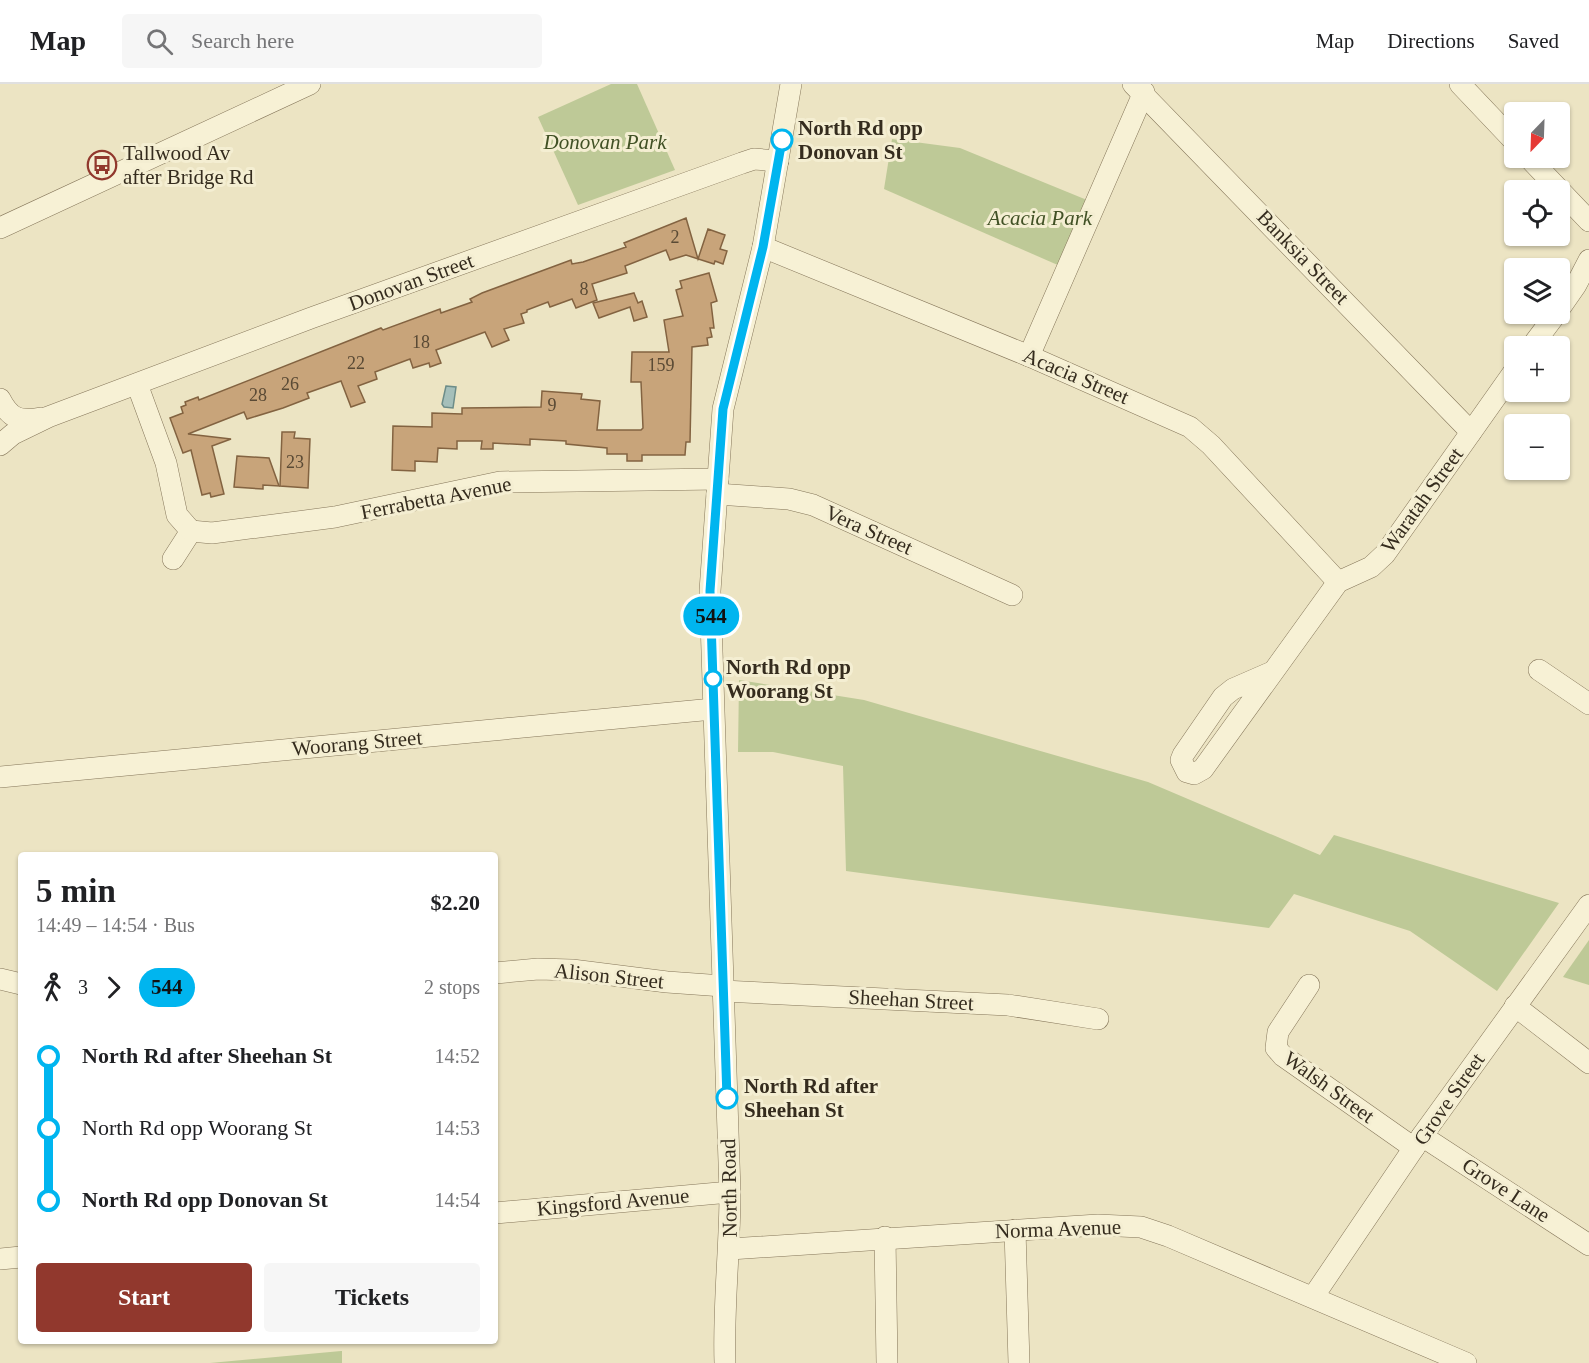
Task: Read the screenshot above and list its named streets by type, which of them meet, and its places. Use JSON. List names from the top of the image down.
{
  "streets": {
    "street": [
      "Banksia Street",
      "Donovan Street",
      "Acacia Street",
      "Ferrabetta Avenue",
      "Waratah Street",
      "Vera Street",
      "Woorang Street",
      "Alison Street",
      "Sheehan Street",
      "Walsh Street",
      "Grove Street",
      "North Road",
      "Grove Lane",
      "Kingsford Avenue",
      "Norma Avenue"
    ]
  },
  "crossings": [
    ["Banksia Street", "Waratah Street"],
    ["Donovan Street", "North Road"],
    ["Acacia Street", "Waratah Street"],
    ["Acacia Street", "North Road"],
    ["Ferrabetta Avenue", "Vera Street"],
    ["Ferrabetta Avenue", "North Road"],
    ["Vera Street", "North Road"],
    ["Woorang Street", "North Road"],
    ["Alison Street", "Sheehan Street"],
    ["Alison Street", "North Road"],
    ["Sheehan Street", "North Road"],
    ["Walsh Street", "Grove Street"],
    ["Walsh Street", "Grove Lane"],
    ["Grove Street", "Grove Lane"],
    ["Grove Street", "Norma Avenue"],
    ["North Road", "Kingsford Avenue"],
    ["North Road", "Norma Avenue"]
  ],
  "parks": ["Donovan Park", "Acacia Park"],
  "places": {
    "other": ["North Rd opp Donovan St", "North Rd opp Woorang St", "North Rd after Sheehan St"],
    "bus stop": ["Tallwood Av after Bridge Rd"]
  },
  "lines": ["bus line 544"],
  "house_numbers": [
    "2",
    "8",
    "18",
    "22",
    "159",
    "26",
    "28",
    "9",
    "23"
  ],
  "north": "bottom left",
  "page": {
    "header": "Map",
    "search": "Search here",
    "nav": ["Map", "Directions", "Saved"],
    "on_map": "544",
    "map_buttons": ["+", "−"],
    "heading": ["5 min", "14:49 – 14:54 · Bus", "$2.20"],
    "legs": ["3", "544", "2 stops"],
    "list": [
      {
        "name": "North Rd after Sheehan St",
        "value": "14:52"
      },
      {
        "name": "North Rd opp Woorang St",
        "value": "14:53"
      },
      {
        "name": "North Rd opp Donovan St",
        "value": "14:54"
      }
    ],
    "buttons": ["Start", "Tickets"]
  }
}
